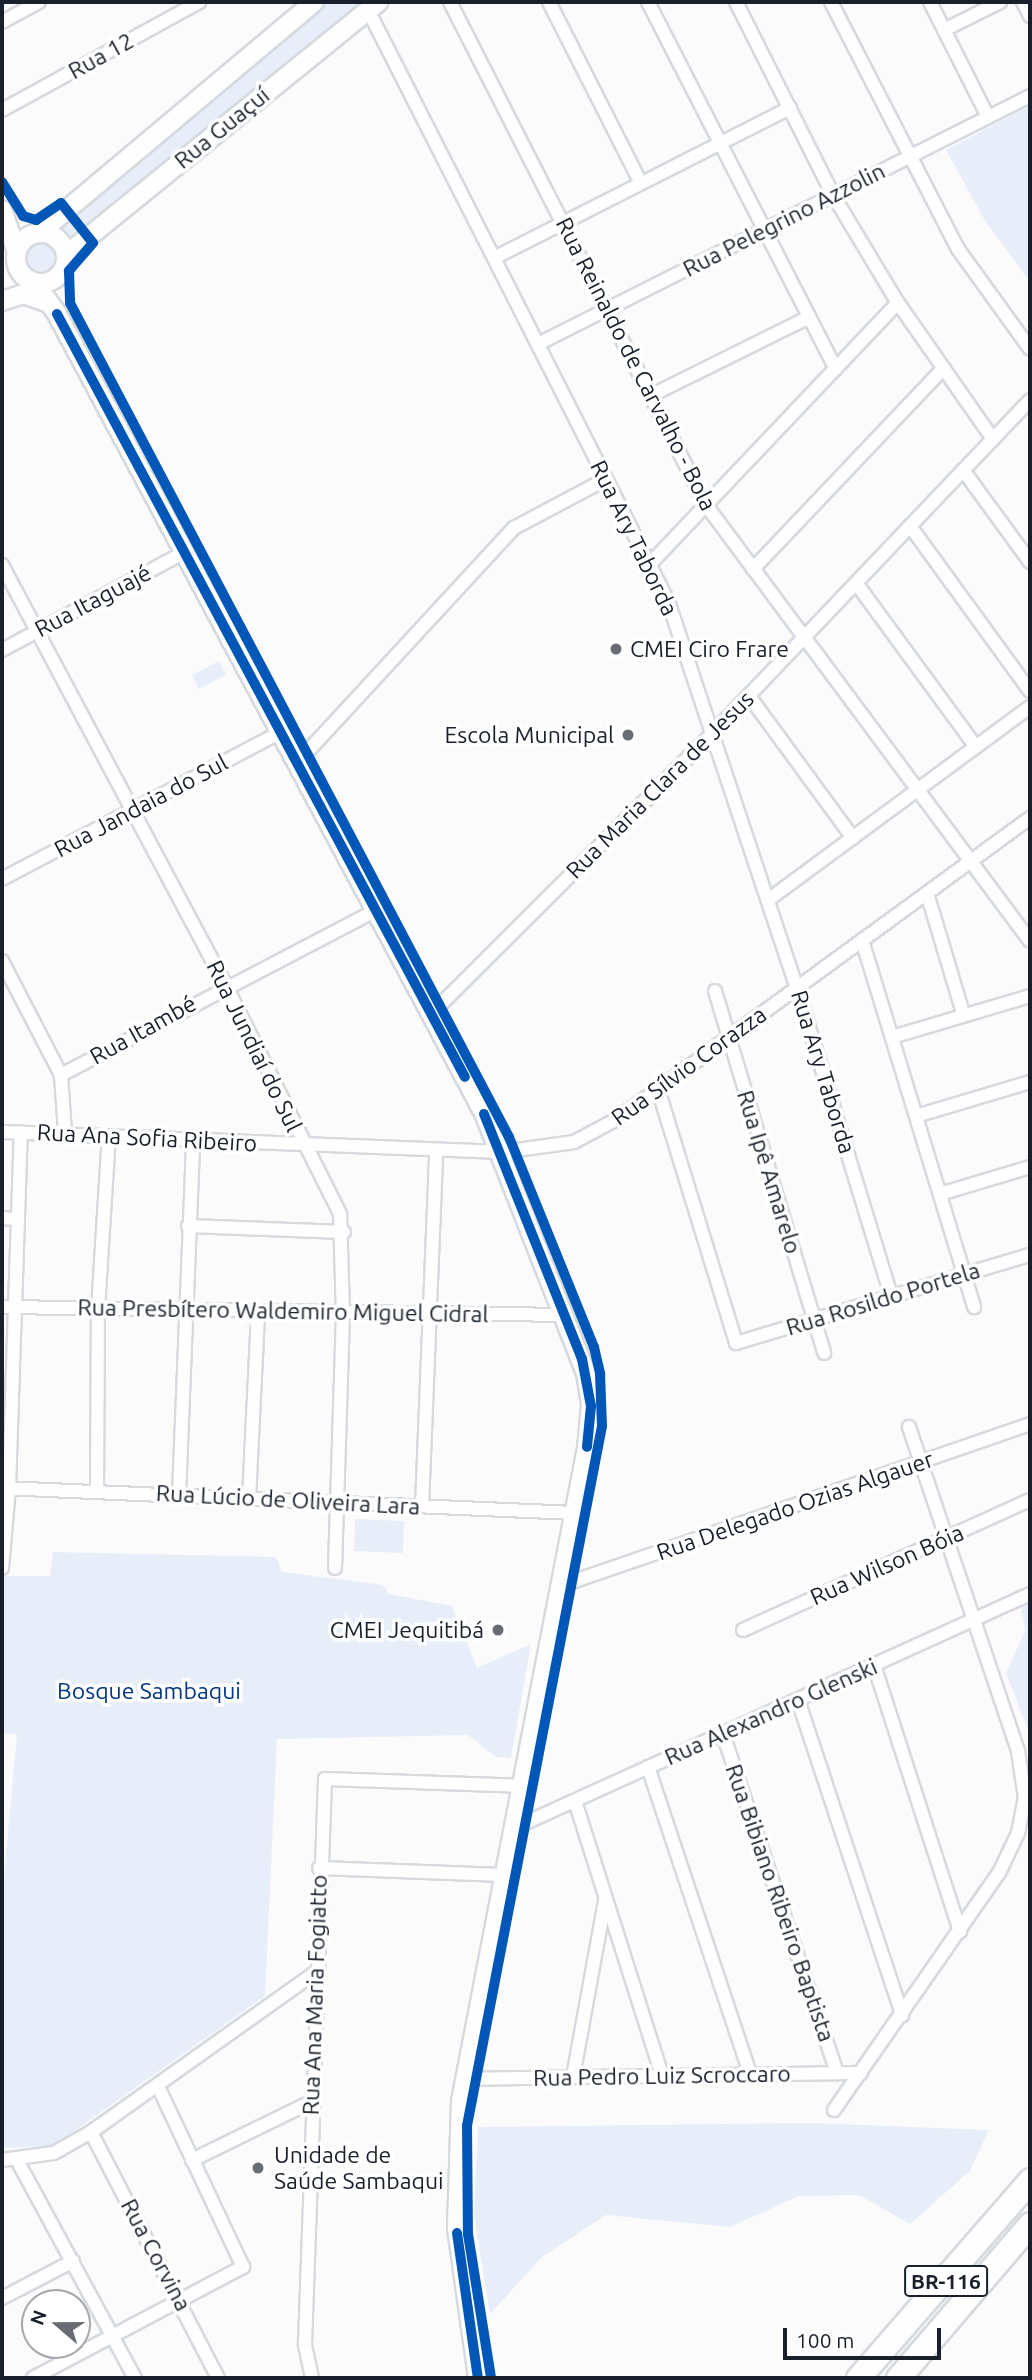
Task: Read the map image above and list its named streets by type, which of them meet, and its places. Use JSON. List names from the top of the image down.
{
  "streets": {
    "highway": ["BR-116"],
    "main road": ["Rua Guaçuí"],
    "street": [
      "Rua 12",
      "Rua Pelegrino Azzolin",
      "Rua Reinaldo de Carvalho - Bola",
      "Rua Ary Taborda",
      "Rua Itaguajé",
      "Rua Maria Clara de Jesus",
      "Rua Jandaia do Sul",
      "Rua Itambé",
      "Rua Jundiaí do Sul",
      "Rua Sílvio Corazza",
      "Rua Ana Sofia Ribeiro",
      "Rua Ipê Amarelo",
      "Rua Rosildo Portela",
      "Rua Presbítero Waldemiro Miguel Cidral",
      "Rua Lúcio de Oliveira Lara",
      "Rua Delegado Ozias Algauer",
      "Rua Wilson Bóia",
      "Rua Alexandro Glenski",
      "Rua Bibiano Ribeiro Baptista",
      "Rua Ana Maria Fogiatto",
      "Rua Pedro Luiz Scroccaro",
      "Rua Corvina"
    ]
  },
  "crossings": [
    ["Rua Guaçuí", "Rua Ary Taborda"],
    ["Rua Pelegrino Azzolin", "Rua Reinaldo de Carvalho - Bola"],
    ["Rua Pelegrino Azzolin", "Rua Ary Taborda"],
    ["Rua Reinaldo de Carvalho - Bola", "Rua Maria Clara de Jesus"],
    ["Rua Reinaldo de Carvalho - Bola", "Rua Sílvio Corazza"],
    ["Rua Ary Taborda", "Rua Maria Clara de Jesus"],
    ["Rua Ary Taborda", "Rua Sílvio Corazza"],
    ["Rua Ary Taborda", "Rua Rosildo Portela"],
    ["Rua Itaguajé", "Rua Jundiaí do Sul"],
    ["Rua Jandaia do Sul", "Rua Jundiaí do Sul"],
    ["Rua Itambé", "Rua Jundiaí do Sul"],
    ["Rua Jundiaí do Sul", "Rua Ana Sofia Ribeiro"],
    ["Rua Jundiaí do Sul", "Rua Presbítero Waldemiro Miguel Cidral"],
    ["Rua Jundiaí do Sul", "Rua Lúcio de Oliveira Lara"],
    ["Rua Sílvio Corazza", "Rua Ana Sofia Ribeiro"],
    ["Rua Sílvio Corazza", "Rua Ipê Amarelo"],
    ["Rua Sílvio Corazza", "Rua Rosildo Portela"],
    ["Rua Ipê Amarelo", "Rua Rosildo Portela"],
    ["Rua Alexandro Glenski", "Rua Bibiano Ribeiro Baptista"],
    ["Rua Bibiano Ribeiro Baptista", "Rua Pedro Luiz Scroccaro"]
  ],
  "parks": ["Bosque Sambaqui"],
  "places": [
    "CMEI Ciro Frare",
    "Escola Municipal",
    "CMEI Jequitibá",
    "Unidade de Saúde Sambaqui"
  ],
  "scale_bar": "100 m",
  "north": "left"
}
